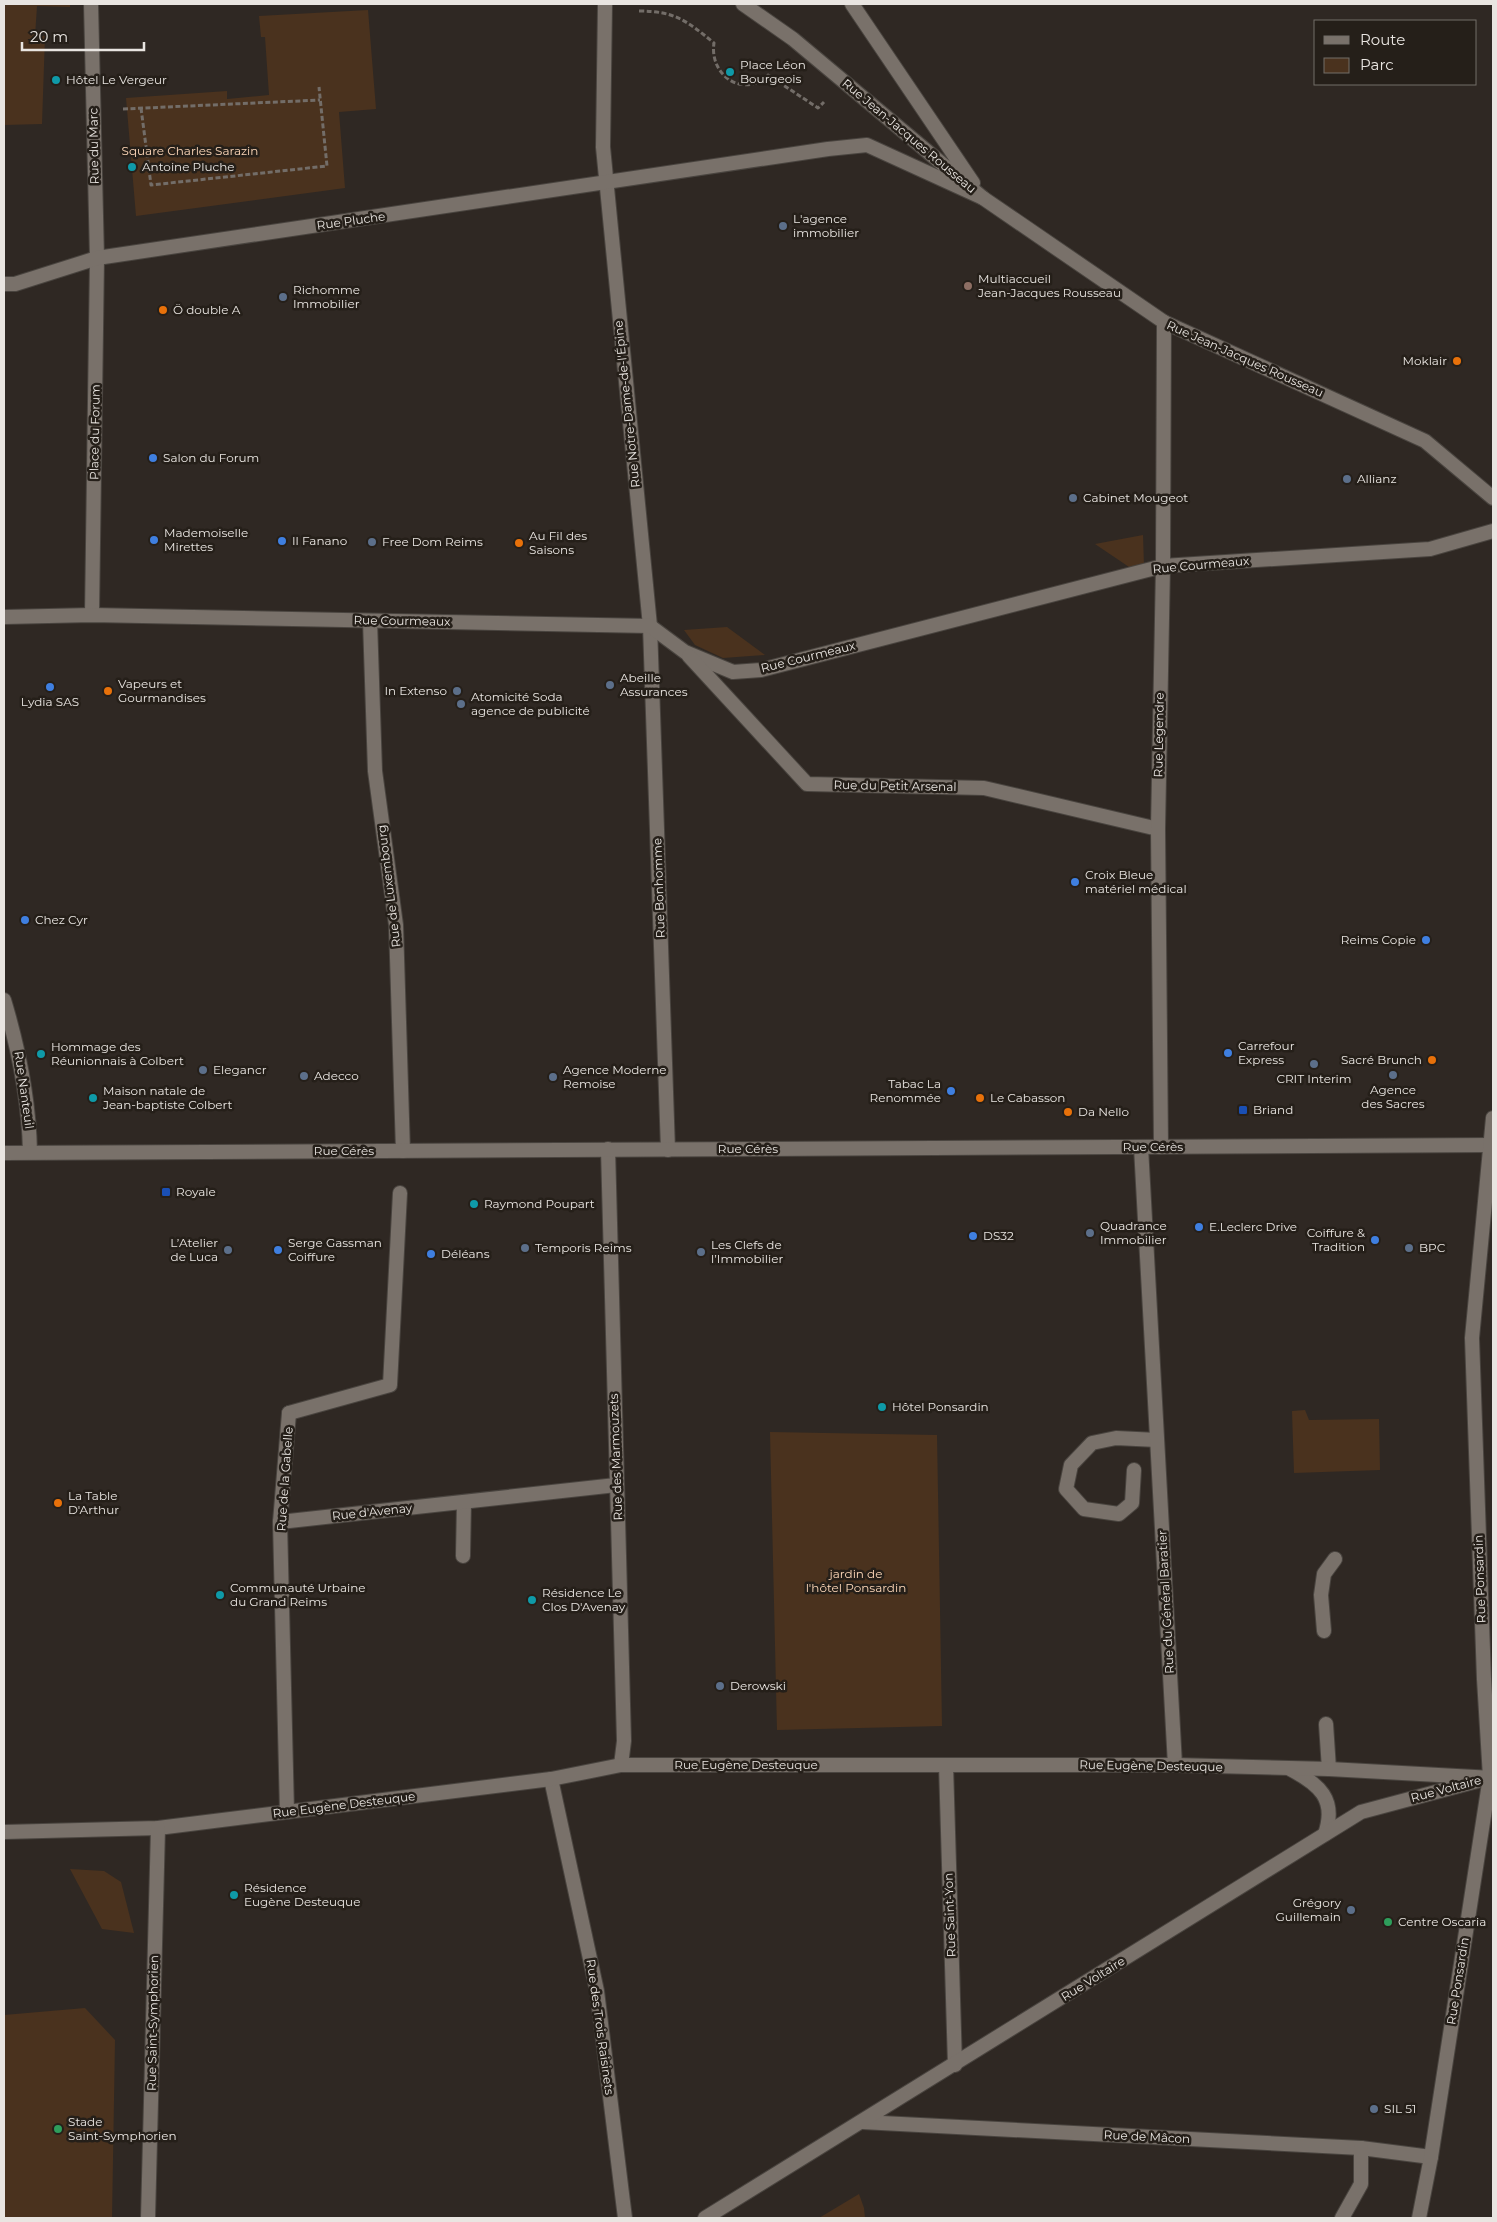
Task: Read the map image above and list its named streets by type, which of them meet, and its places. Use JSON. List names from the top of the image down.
{
  "streets": {
    "street": [
      "Rue Jean-Jacques Rousseau",
      "Rue du Marc",
      "Rue Pluche",
      "Rue Notre-Dame-de-l'Épine",
      "Place du Forum",
      "Rue Courmeaux",
      "Rue Legendre",
      "Rue du Petit Arsenal",
      "Rue de Luxembourg",
      "Rue Bonhomme",
      "Rue Nanteuil",
      "Rue Cérès",
      "Rue des Marmouzets",
      "Rue de la Gabelle",
      "Rue d'Avenay",
      "Rue Ponsardin",
      "Rue du Général Baratier",
      "Rue Eugène Desteuque",
      "Rue Voltaire",
      "Rue Saint-Yon",
      "Rue Saint-Symphorien",
      "Rue des Trois Raisinets",
      "Rue de Mâcon"
    ]
  },
  "crossings": [
    ["Rue Jean-Jacques Rousseau", "Rue Legendre"],
    ["Rue du Marc", "Rue Pluche"],
    ["Rue du Marc", "Place du Forum"],
    ["Rue Pluche", "Rue Notre-Dame-de-l'Épine"],
    ["Rue Pluche", "Place du Forum"],
    ["Rue Notre-Dame-de-l'Épine", "Rue Courmeaux"],
    ["Rue Notre-Dame-de-l'Épine", "Rue Bonhomme"],
    ["Place du Forum", "Rue Courmeaux"],
    ["Rue Courmeaux", "Rue Legendre"],
    ["Rue Courmeaux", "Rue du Petit Arsenal"],
    ["Rue Courmeaux", "Rue de Luxembourg"],
    ["Rue Courmeaux", "Rue Bonhomme"],
    ["Rue Legendre", "Rue du Petit Arsenal"],
    ["Rue Legendre", "Rue Cérès"],
    ["Rue de Luxembourg", "Rue Cérès"],
    ["Rue Bonhomme", "Rue Cérès"],
    ["Rue Nanteuil", "Rue Cérès"],
    ["Rue Cérès", "Rue des Marmouzets"],
    ["Rue Cérès", "Rue Ponsardin"],
    ["Rue Cérès", "Rue du Général Baratier"],
    ["Rue des Marmouzets", "Rue d'Avenay"],
    ["Rue des Marmouzets", "Rue Eugène Desteuque"],
    ["Rue de la Gabelle", "Rue d'Avenay"],
    ["Rue de la Gabelle", "Rue Eugène Desteuque"],
    ["Rue Ponsardin", "Rue Eugène Desteuque"],
    ["Rue Ponsardin", "Rue Voltaire"],
    ["Rue Ponsardin", "Rue de Mâcon"],
    ["Rue du Général Baratier", "Rue Eugène Desteuque"],
    ["Rue Eugène Desteuque", "Rue Voltaire"],
    ["Rue Eugène Desteuque", "Rue Saint-Yon"],
    ["Rue Eugène Desteuque", "Rue Saint-Symphorien"],
    ["Rue Eugène Desteuque", "Rue des Trois Raisinets"],
    ["Rue Voltaire", "Rue Saint-Yon"],
    ["Rue Voltaire", "Rue de Mâcon"]
  ],
  "parks": ["Square Charles Sarazin", "jardin de l'hôtel Ponsardin"],
  "places": {
    "other": [
      "Place Léon Bourgeois",
      "Hôtel Le Vergeur",
      "Antoine Pluche",
      "L'agence immobilier",
      "Multiaccueil Jean-Jacques Rousseau",
      "Richomme Immobilier",
      "Ö double A",
      "Moklair",
      "Salon du Forum",
      "Allianz",
      "Cabinet Mougeot",
      "Mademoiselle Mirettes",
      "Il Fanano",
      "Free Dom Reims",
      "Au Fil des Saisons",
      "Abeille Assurances",
      "Lydia SAS",
      "Vapeurs et Gourmandises",
      "In Extenso",
      "Atomicité Soda agence de publicité",
      "Croix Bleue matériel médical",
      "Chez Cyr",
      "Reims Copie",
      "Carrefour Express",
      "Hommage des Réunionnais à Colbert",
      "Sacré Brunch",
      "CRIT Interim",
      "Elegancr",
      "Agence des Sacres",
      "Adecco",
      "Agence Moderne Remoise",
      "Tabac La Renommée",
      "Maison natale de Jean-baptiste Colbert",
      "Le Cabasson",
      "Da Nello",
      "Raymond Poupart",
      "E.Leclerc Drive",
      "Quadrance Immobilier",
      "DS32",
      "Coiffure & Tradition",
      "Temporis Reims",
      "BPC",
      "L’Atelier de Luca",
      "Serge Gassman Coiffure",
      "Les Clefs de l’Immobilier",
      "Déléans",
      "Hôtel Ponsardin",
      "La Table D'Arthur",
      "Communauté Urbaine du Grand Reims",
      "Résidence Le Clos D'Avenay",
      "Derowski",
      "Résidence Eugène Desteuque",
      "Grégory Guillemain",
      "Centre Oscaria",
      "SIL 51",
      "Stade Saint-Symphorien"
    ],
    "transit": ["Briand", "Royale"]
  },
  "legend": ["Route", "Parc"],
  "scale_bar": "20 m"
}
